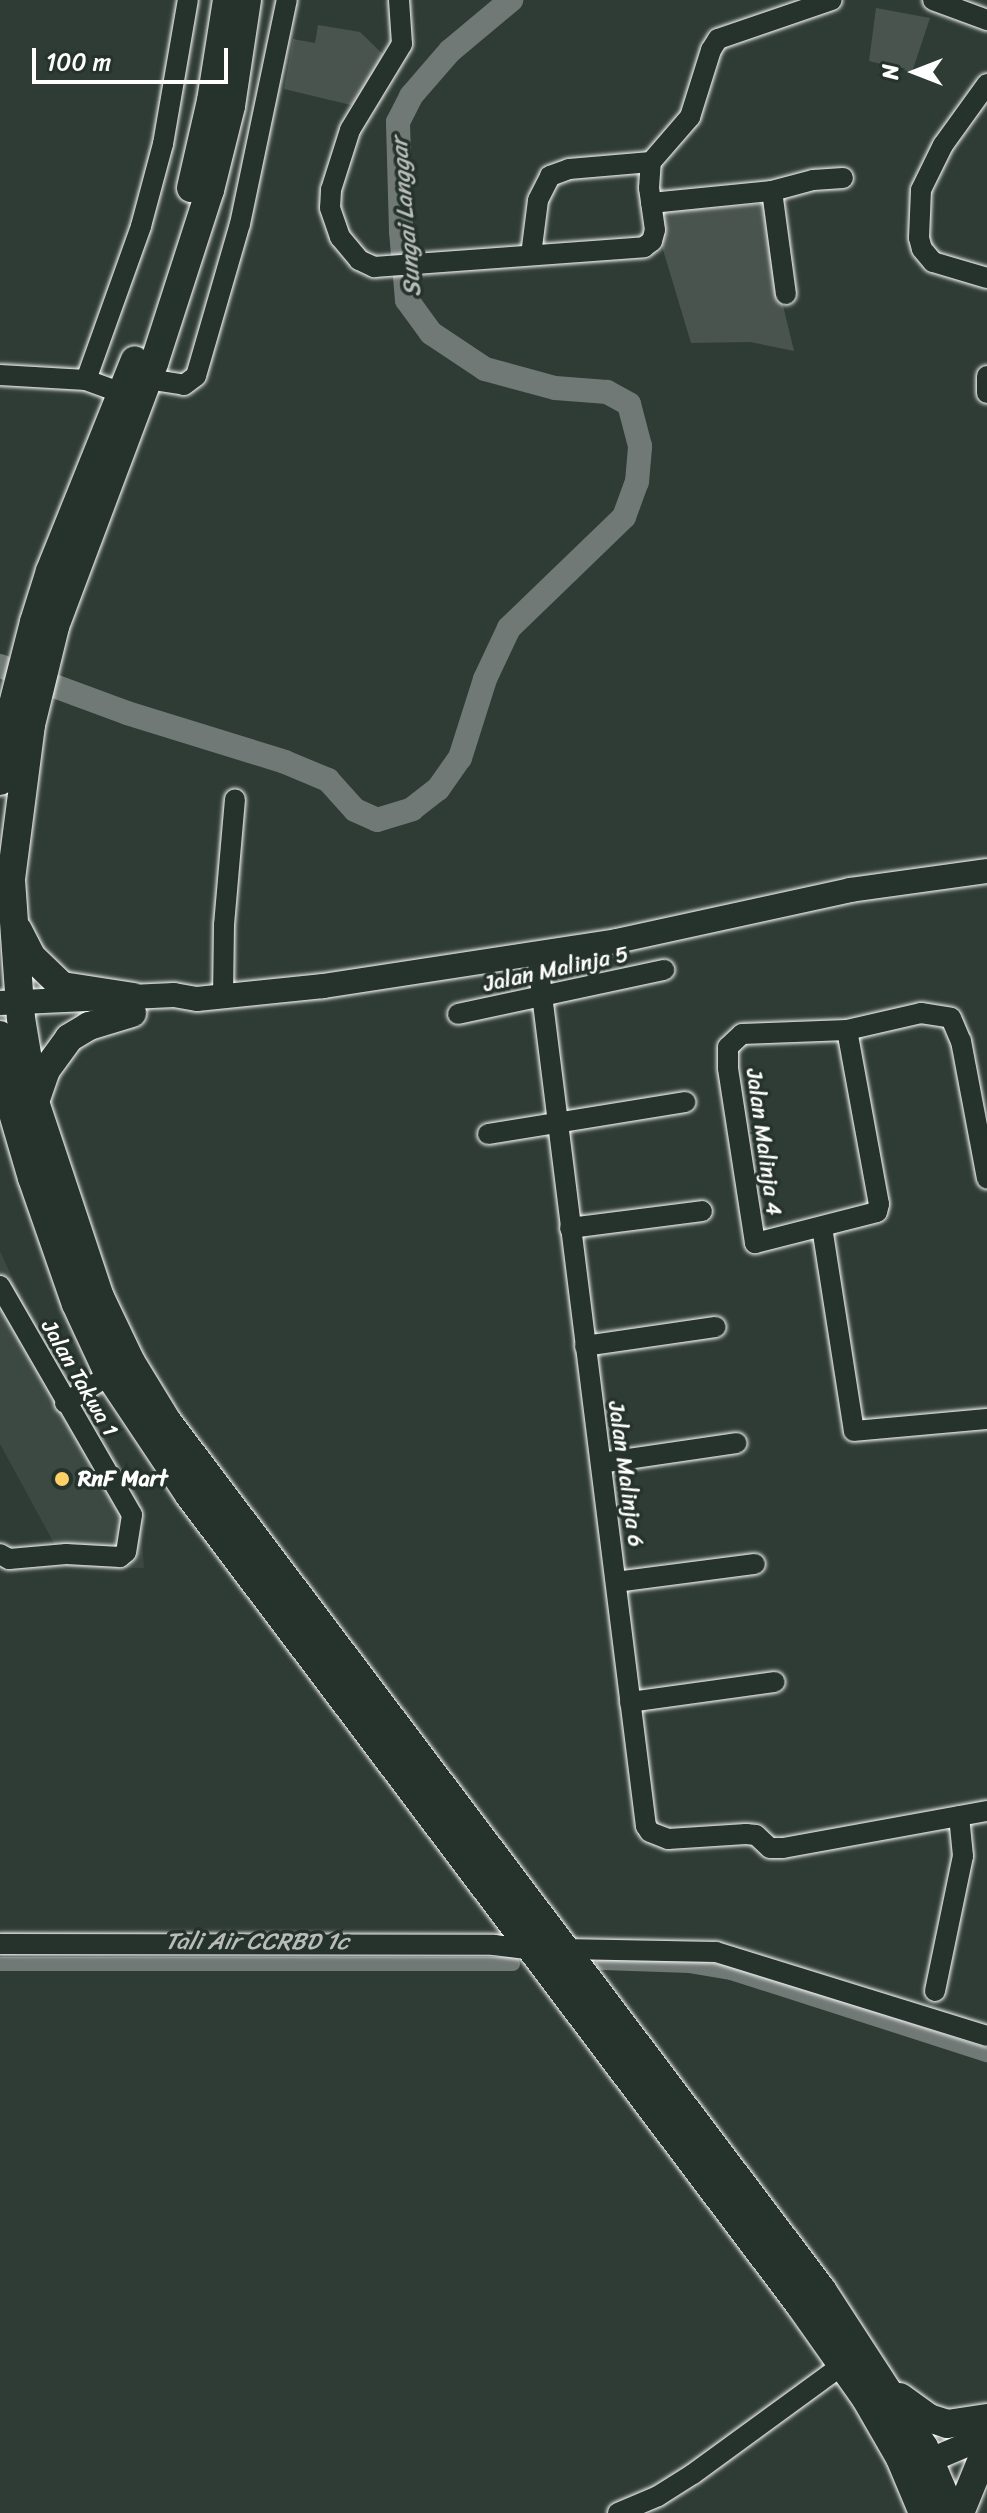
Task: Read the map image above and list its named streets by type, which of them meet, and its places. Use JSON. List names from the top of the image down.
{
  "streets": {
    "street": [
      "Jalan Malinja 5",
      "Jalan Malinja 4",
      "Jalan Takwa 1",
      "Jalan Malinja 6"
    ]
  },
  "crossings": [
    ["Jalan Malinja 5", "Jalan Malinja 6"]
  ],
  "water": ["Sungai Langgar", "Tali Air CCRBD 1c"],
  "places": ["RnF Mart"],
  "scale_bar": "100 m",
  "north": "left"
}
